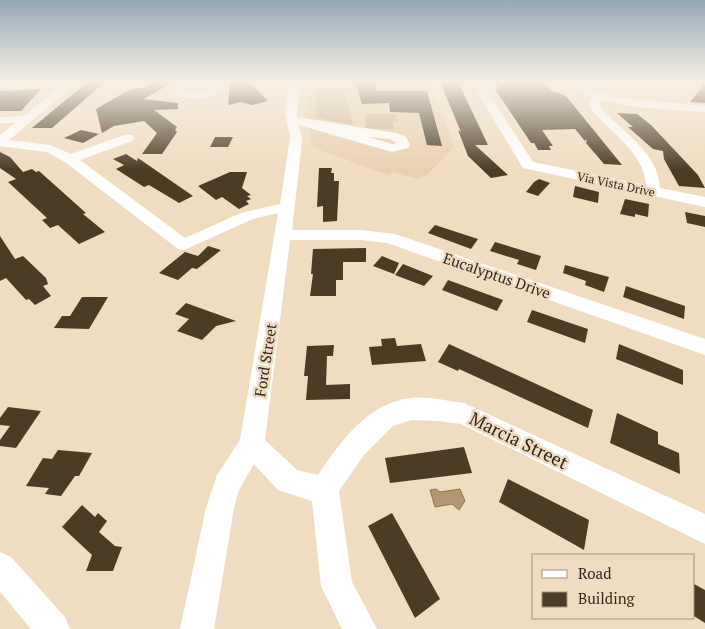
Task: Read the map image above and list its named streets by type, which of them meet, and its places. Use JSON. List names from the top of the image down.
{
  "streets": {
    "street": [
      "Via Vista Drive",
      "Eucalyptus Drive",
      "Ford Street",
      "Marcia Street"
    ]
  },
  "crossings": [
    ["Eucalyptus Drive", "Ford Street"]
  ],
  "legend": ["Road", "Building"]
}
